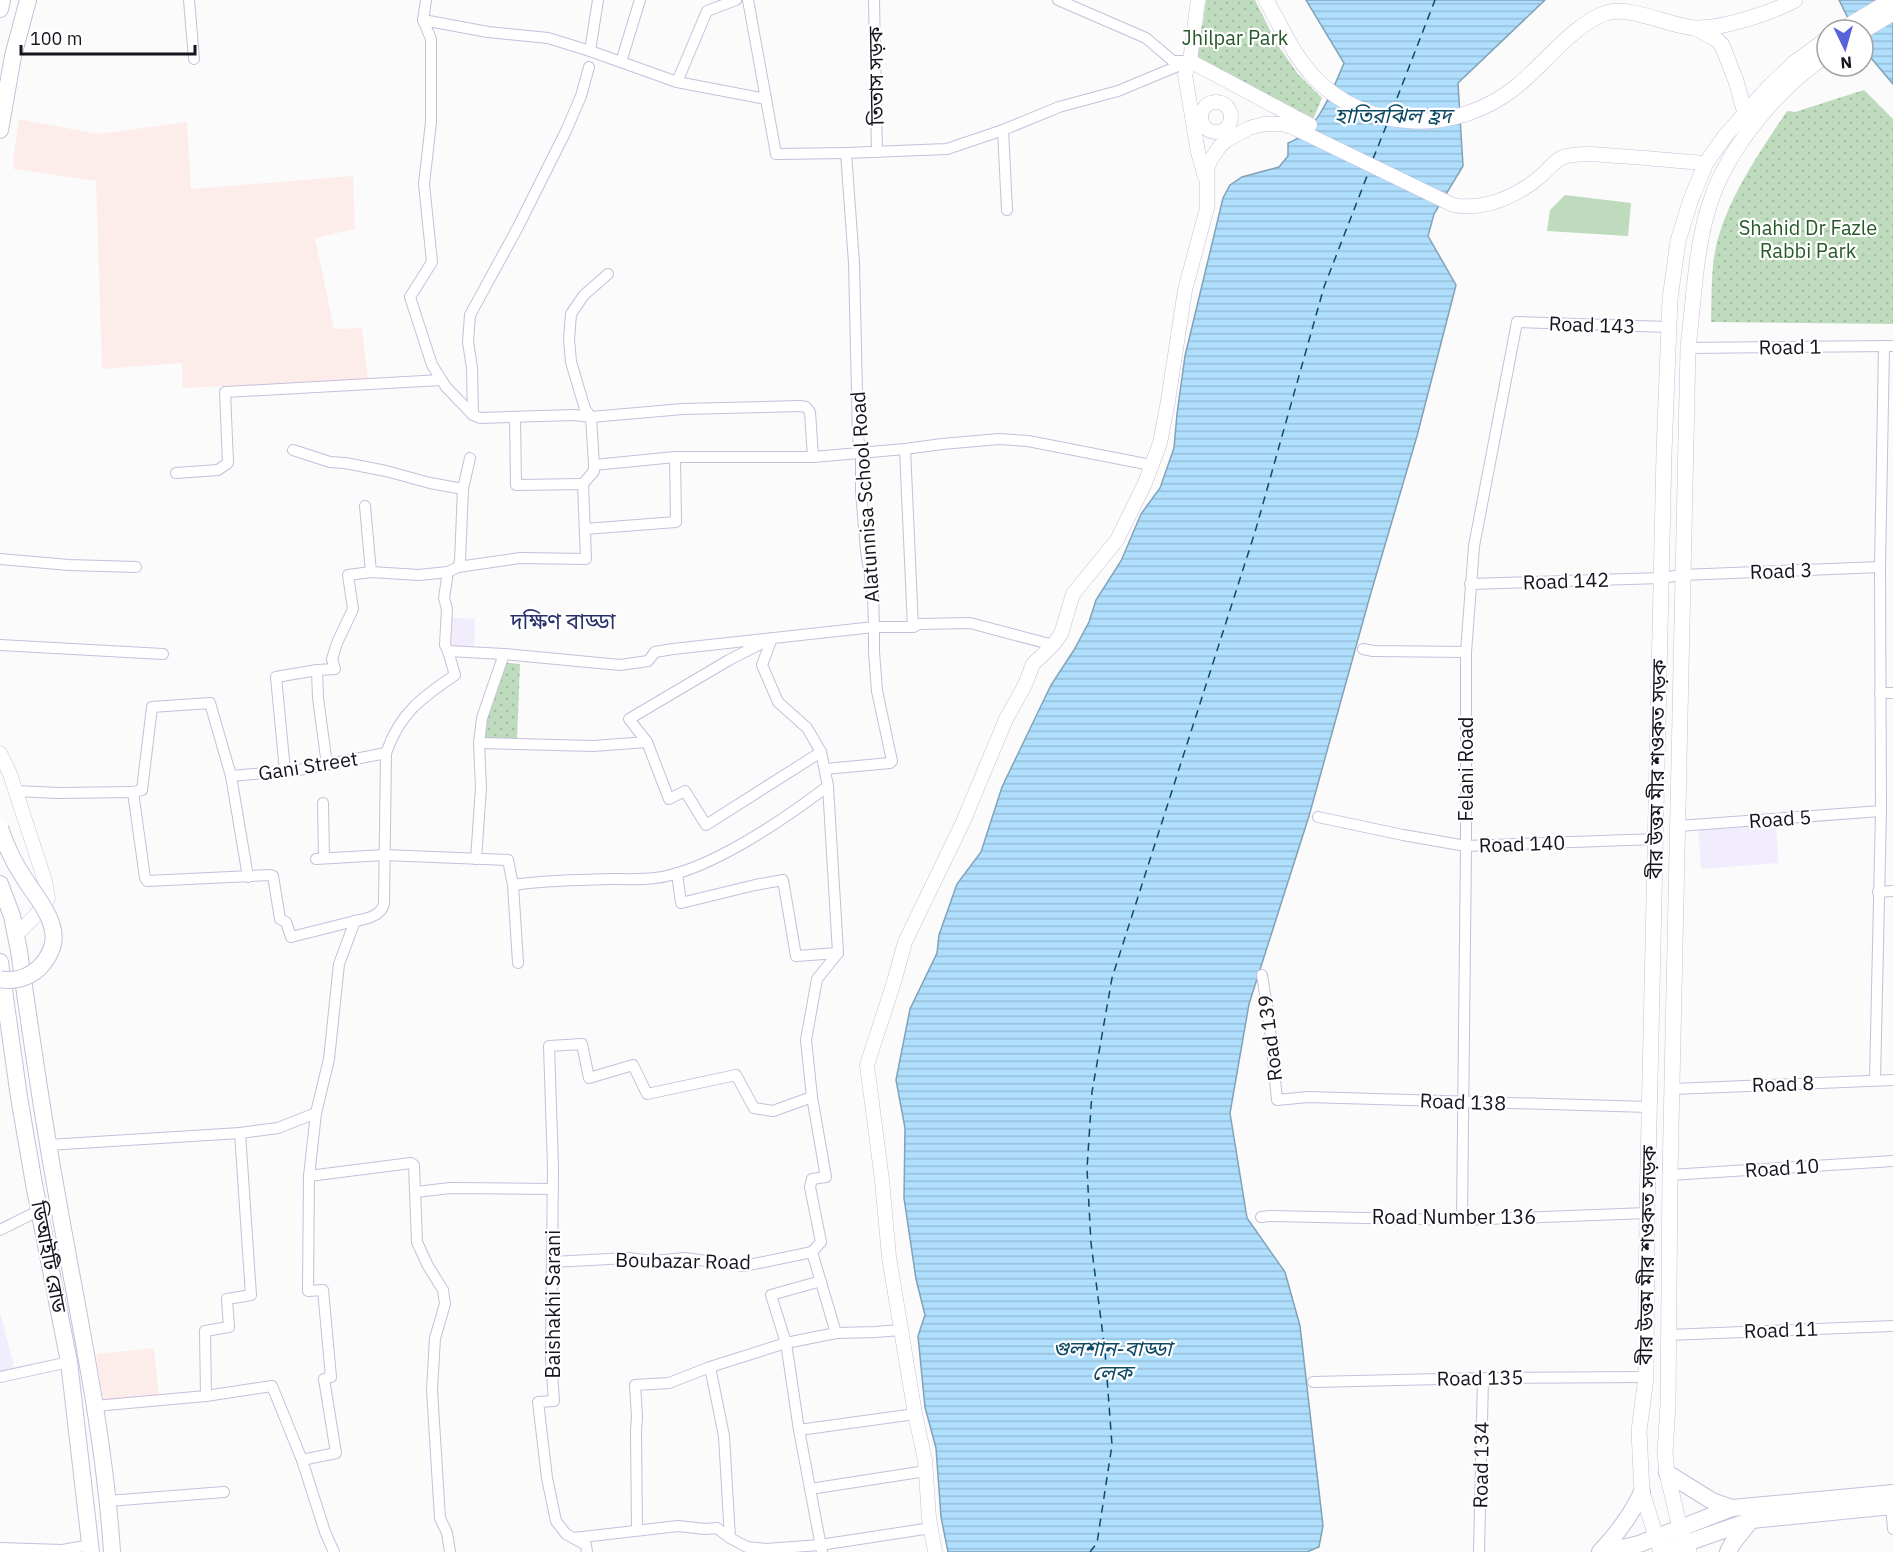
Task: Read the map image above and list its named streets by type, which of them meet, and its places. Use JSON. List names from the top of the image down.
{
  "streets": {
    "main road": ["বীর উত্তম মীর শওকত সড়ক", "ডিআইটি রোড"],
    "street": [
      "তিতাস সড়ক",
      "Road 143",
      "Road 1",
      "Alatunnisa School Road",
      "Road 3",
      "Road 142",
      "Gani Street",
      "Felani Road",
      "Road 5",
      "Road 140",
      "Road 139",
      "Road 8",
      "Road 138",
      "Road 10",
      "Road Number 136",
      "Boubazar Road",
      "Baishakhi Sarani",
      "Road 11",
      "Road 135",
      "Road 134"
    ]
  },
  "crossings": [
    ["Road 143", "Felani Road"],
    ["Road 143", "বীর উত্তম মীর শওকত সড়ক"],
    ["Road 1", "বীর উত্তম মীর শওকত সড়ক"],
    ["Road 3", "Road 142"],
    ["Road 3", "বীর উত্তম মীর শওকত সড়ক"],
    ["Road 142", "Felani Road"],
    ["Road 142", "বীর উত্তম মীর শওকত সড়ক"],
    ["Felani Road", "Road 140"],
    ["Felani Road", "Road 138"],
    ["Felani Road", "Road Number 136"],
    ["বীর উত্তম মীর শওকত সড়ক", "Road 5"],
    ["বীর উত্তম মীর শওকত সড়ক", "Road 140"],
    ["বীর উত্তম মীর শওকত সড়ক", "Road 8"],
    ["বীর উত্তম মীর শওকত সড়ক", "Road 138"],
    ["বীর উত্তম মীর শওকত সড়ক", "Road 10"],
    ["বীর উত্তম মীর শওকত সড়ক", "Road Number 136"],
    ["বীর উত্তম মীর শওকত সড়ক", "Road 11"],
    ["বীর উত্তম মীর শওকত সড়ক", "Road 135"],
    ["Road 139", "Road 138"],
    ["Boubazar Road", "Baishakhi Sarani"],
    ["Road 135", "Road 134"]
  ],
  "districts": ["দক্ষিণ বাড্ডা"],
  "water": ["হাতিরঝিল হ্রদ", "গুলশান-বাড্ডা লেক"],
  "parks": ["Jhilpar Park", "Shahid Dr Fazle Rabbi Park"],
  "scale_bar": "100 m",
  "north": "bottom"
}
